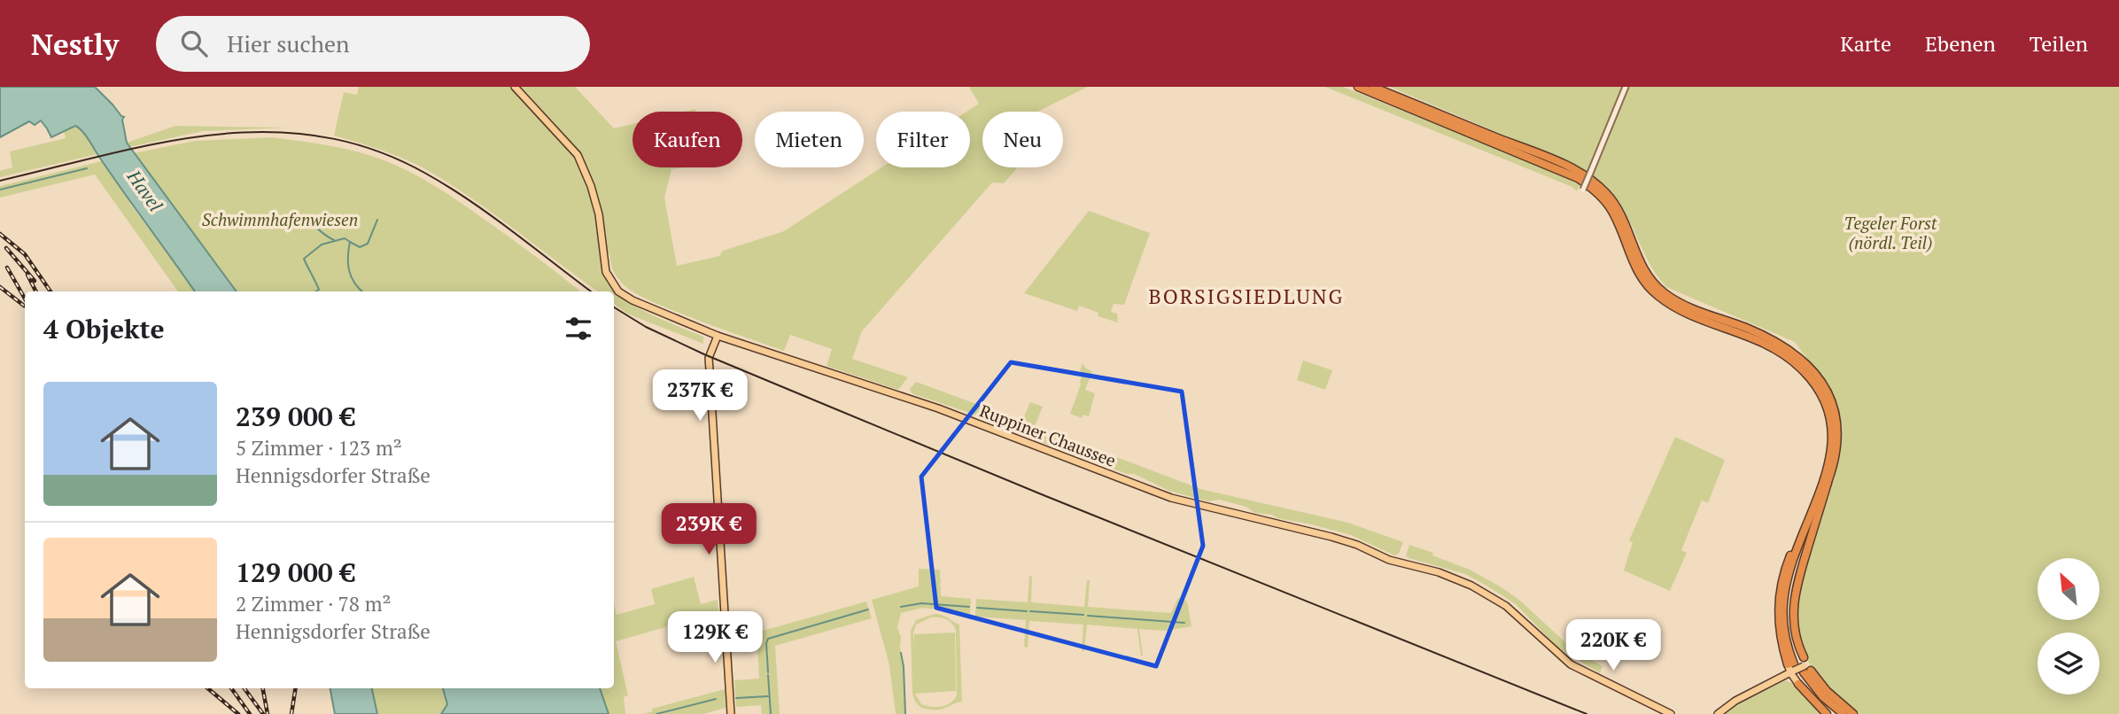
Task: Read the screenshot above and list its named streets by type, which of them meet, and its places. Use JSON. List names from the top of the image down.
{
  "streets": {
    "main road": ["Ruppiner Chaussee"]
  },
  "districts": ["BORSIGSIEDLUNG"],
  "water": ["Havel"],
  "parks": ["Schwimmhafenwiesen", "Tegeler Forst (nördl. Teil)"],
  "north": "top left",
  "page": {
    "header": "Nestly",
    "search": "Hier suchen",
    "nav": ["Karte", "Ebenen", "Teilen"],
    "chip": [
      "Kaufen",
      "Mieten",
      "Filter",
      "Neu"
    ],
    "heading": "4 Objekte",
    "list": [
      {
        "name": "239 000 €",
        "note": "5 Zimmer · 123 m² · Hennigsdorfer Straße"
      },
      {
        "name": "129 000 €",
        "note": "2 Zimmer · 78 m² · Hennigsdorfer Straße"
      }
    ],
    "price": [
      "237K €",
      "239K €",
      "129K €",
      "220K €"
    ]
  }
}
